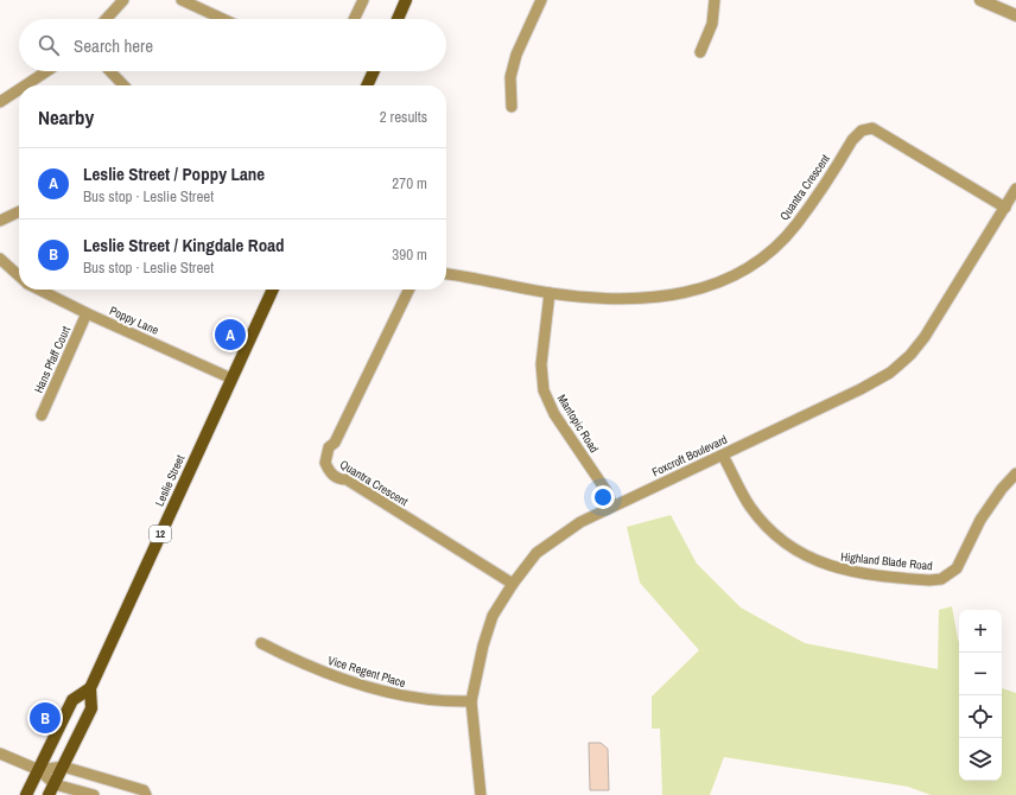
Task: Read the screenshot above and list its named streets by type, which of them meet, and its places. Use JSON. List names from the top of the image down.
{
  "streets": {
    "main road": ["Leslie Street", "12"],
    "street": [
      "Quantra Crescent",
      "Poppy Lane",
      "Hans Pfaff Court",
      "Mantopic Road",
      "Foxcroft Boulevard",
      "Highland Blade Road",
      "Vice Regent Place"
    ]
  },
  "crossings": [
    ["Quantra Crescent", "Mantopic Road"],
    ["Quantra Crescent", "Foxcroft Boulevard"],
    ["Poppy Lane", "Hans Pfaff Court"],
    ["Poppy Lane", "Leslie Street"],
    ["Mantopic Road", "Foxcroft Boulevard"],
    ["Foxcroft Boulevard", "Highland Blade Road"],
    ["Foxcroft Boulevard", "Vice Regent Place"]
  ],
  "page": {
    "search": "Search here",
    "heading": ["Nearby", "2 results"],
    "list": [
      {
        "mark": "A",
        "name": "Leslie Street / Poppy Lane",
        "note": "Bus stop · Leslie Street",
        "value": "270 m"
      },
      {
        "mark": "B",
        "name": "Leslie Street / Kingdale Road",
        "note": "Bus stop · Leslie Street",
        "value": "390 m"
      }
    ],
    "pins": ["A", "B"],
    "map_buttons": ["+", "−"]
  }
}
